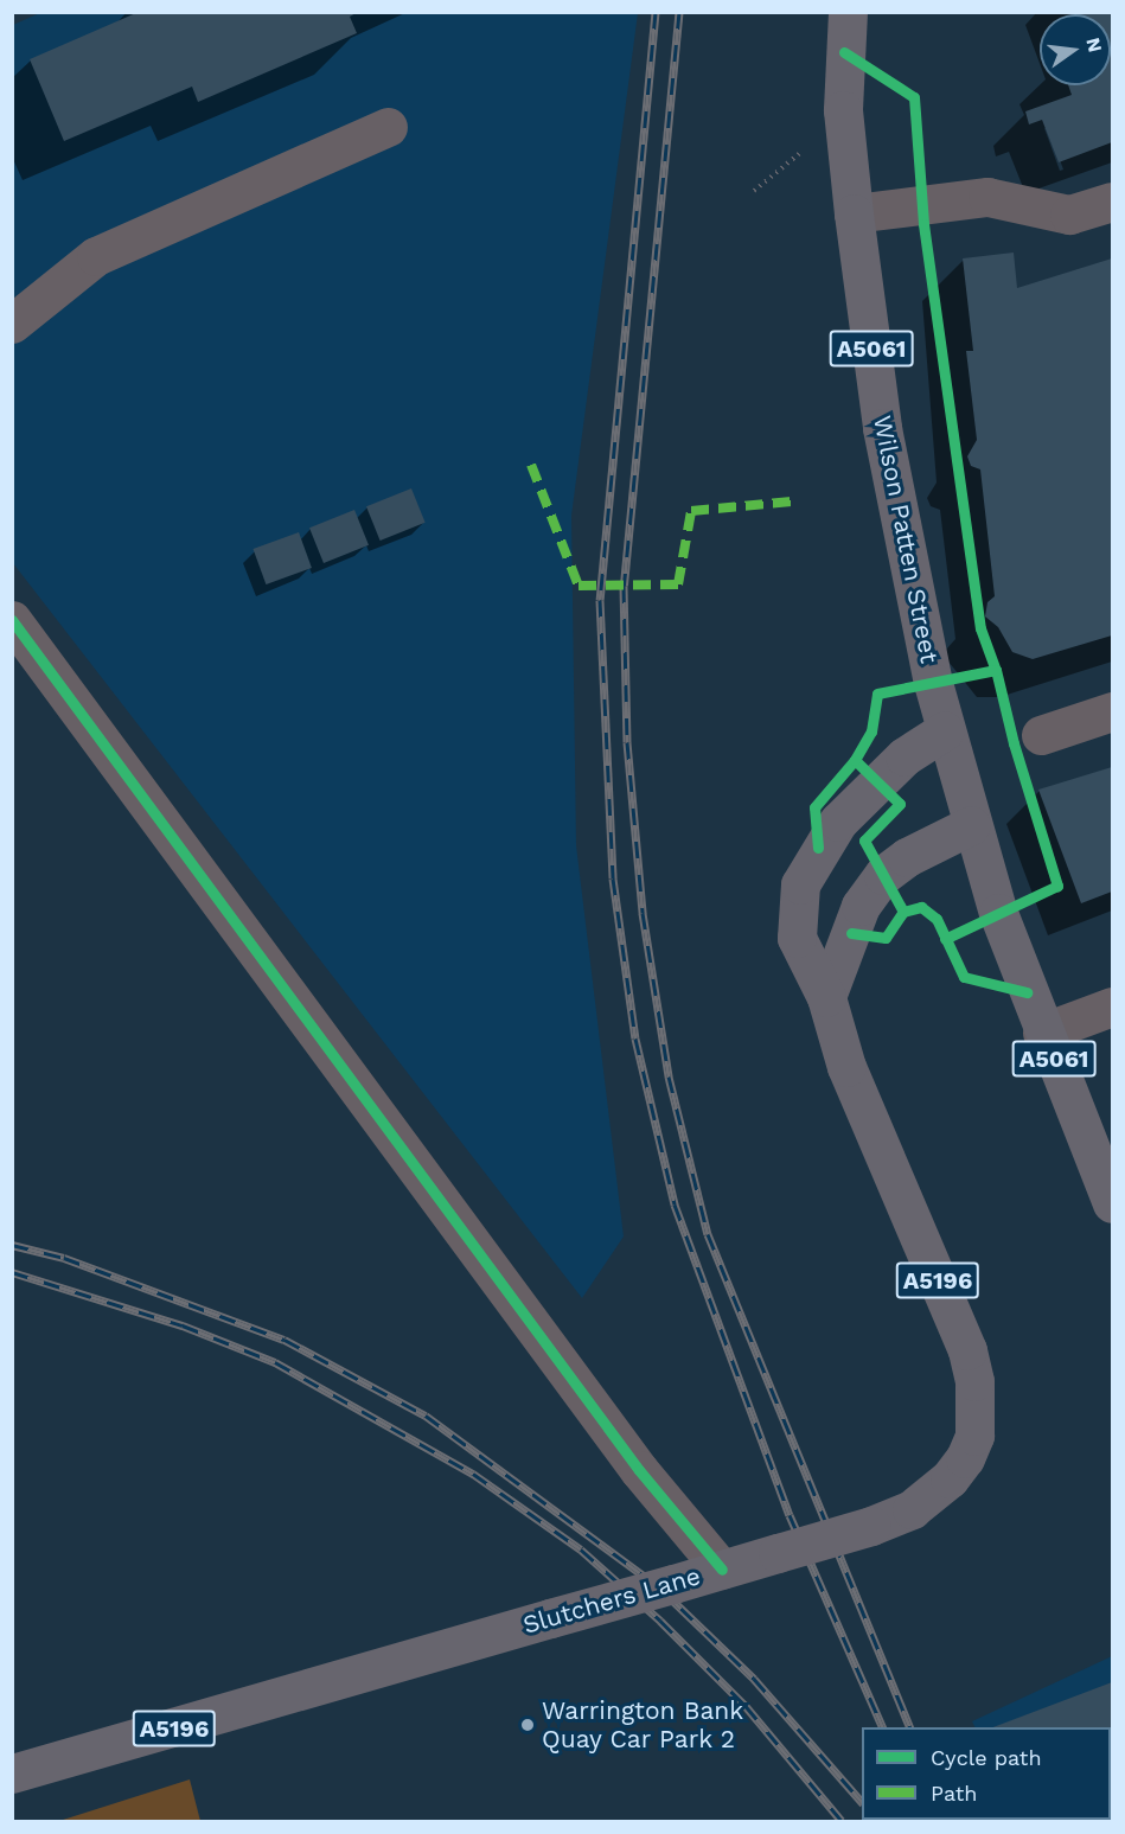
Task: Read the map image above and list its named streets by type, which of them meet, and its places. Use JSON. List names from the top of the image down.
{
  "streets": {
    "highway": [
      "A5061",
      "Wilson Patten Street",
      "A5196",
      "Slutchers Lane"
    ]
  },
  "crossings": [
    ["Wilson Patten Street", "Slutchers Lane"]
  ],
  "places": ["Warrington Bank Quay Car Park 2"],
  "legend": ["Cycle path", "Path"],
  "north": "right"
}
